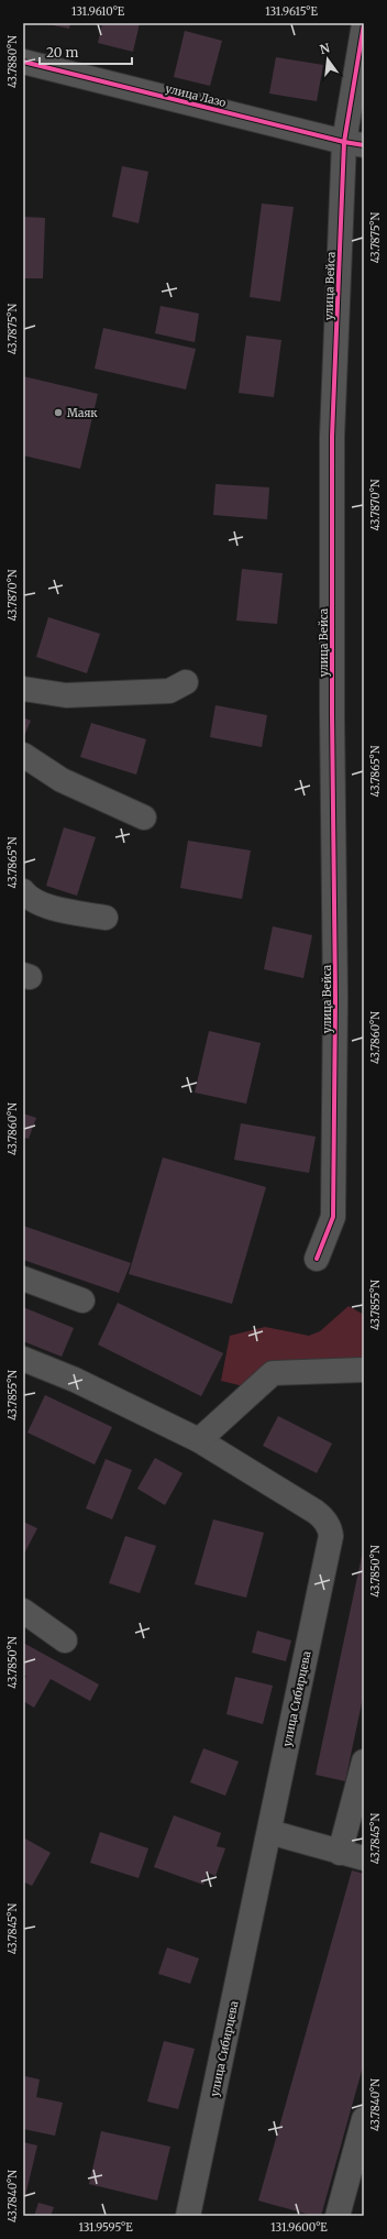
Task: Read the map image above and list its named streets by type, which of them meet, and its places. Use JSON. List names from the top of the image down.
{
  "streets": {
    "street": ["улица Лазо", "улица Вейса", "улица Сибирцева"]
  },
  "crossings": [
    ["улица Лазо", "улица Вейса"]
  ],
  "places": ["Маяк"],
  "scale_bar": "20 m",
  "north": "top",
  "coordinates": [
    "131.9610°E",
    "131.9615°E",
    "43.7880°N",
    "43.7875°N",
    "43.7870°N",
    "43.7865°N",
    "43.7860°N",
    "43.7855°N",
    "43.7850°N",
    "43.7845°N",
    "43.7840°N",
    "131.9595°E",
    "131.9600°E"
  ]
}
